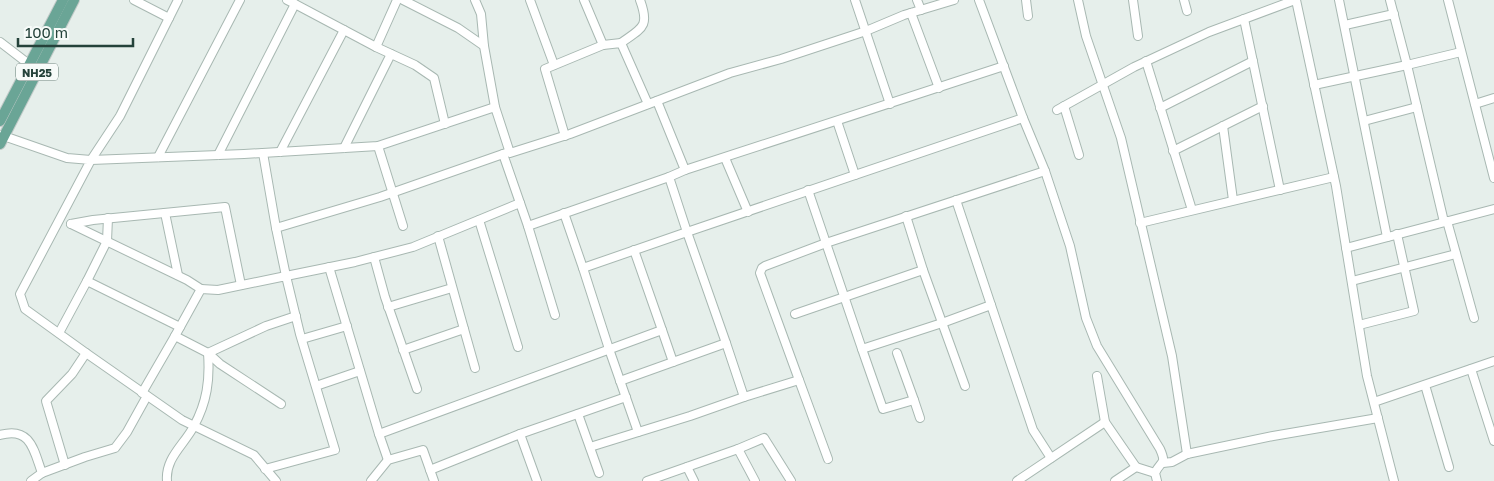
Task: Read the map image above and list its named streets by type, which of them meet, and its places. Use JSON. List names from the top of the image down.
{
  "streets": {
    "main road": ["NH25"]
  },
  "scale_bar": "100 m"
}
